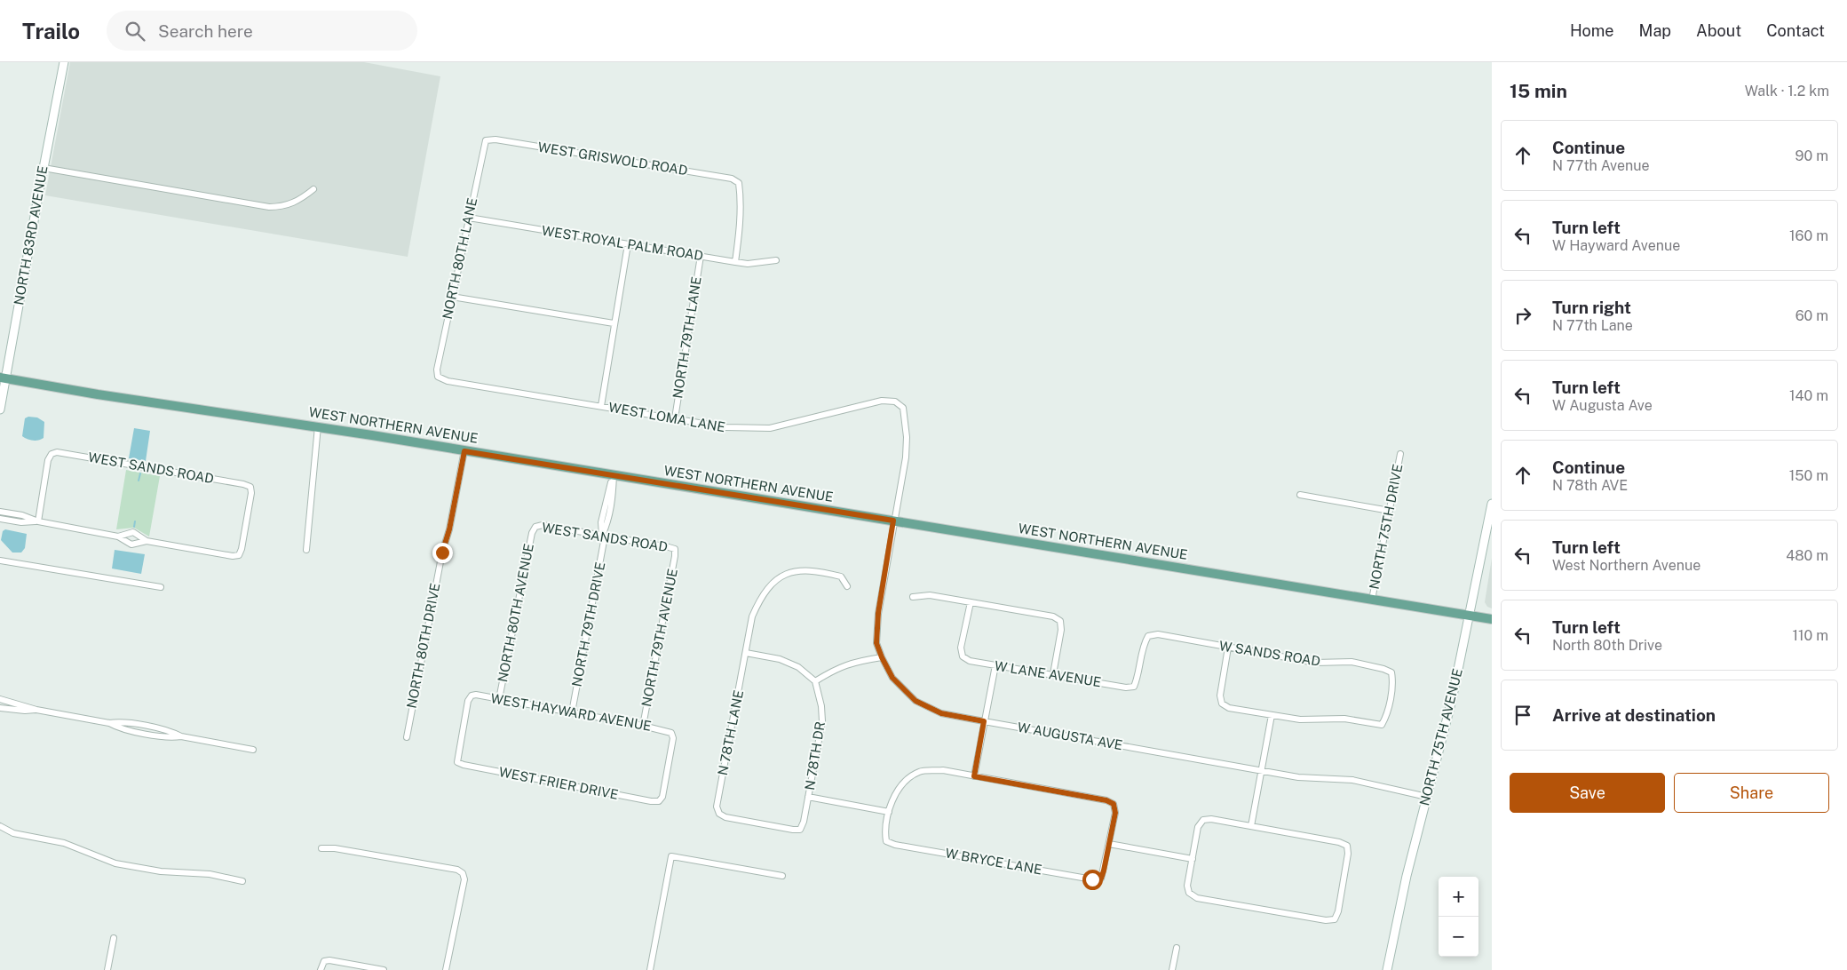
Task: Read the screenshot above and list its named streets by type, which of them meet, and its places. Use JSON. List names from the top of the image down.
{
  "streets": {
    "main road": ["NORTH 83RD AVENUE", "WEST NORTHERN AVENUE", "NORTH 75TH AVENUE"],
    "street": [
      "WEST GRISWOLD ROAD",
      "WEST ROYAL PALM ROAD",
      "NORTH 80TH LANE",
      "NORTH 79TH LANE",
      "WEST LOMA LANE",
      "WEST SANDS ROAD",
      "NORTH 75TH DRIVE",
      "NORTH 80TH AVENUE",
      "NORTH 79TH DRIVE",
      "NORTH 79TH AVENUE",
      "NORTH 80TH DRIVE",
      "W SANDS ROAD",
      "W LANE AVENUE",
      "WEST HAYWARD AVENUE",
      "N 78TH LANE",
      "W AUGUSTA AVE",
      "N 78TH DR",
      "WEST FRIER DRIVE",
      "W BRYCE LANE"
    ]
  },
  "crossings": [
    ["WEST GRISWOLD ROAD", "WEST ROYAL PALM ROAD"],
    ["WEST GRISWOLD ROAD", "NORTH 80TH LANE"],
    ["NORTH 83RD AVENUE", "WEST NORTHERN AVENUE"],
    ["WEST ROYAL PALM ROAD", "NORTH 80TH LANE"],
    ["WEST ROYAL PALM ROAD", "NORTH 79TH LANE"],
    ["NORTH 80TH LANE", "WEST LOMA LANE"],
    ["NORTH 79TH LANE", "WEST LOMA LANE"],
    ["WEST LOMA LANE", "WEST NORTHERN AVENUE"],
    ["WEST LOMA LANE", "W AUGUSTA AVE"],
    ["WEST NORTHERN AVENUE", "NORTH 75TH DRIVE"],
    ["WEST NORTHERN AVENUE", "NORTH 79TH DRIVE"],
    ["WEST NORTHERN AVENUE", "NORTH 80TH DRIVE"],
    ["WEST NORTHERN AVENUE", "W AUGUSTA AVE"],
    ["WEST NORTHERN AVENUE", "NORTH 75TH AVENUE"],
    ["WEST SANDS ROAD", "NORTH 80TH AVENUE"],
    ["WEST SANDS ROAD", "NORTH 79TH DRIVE"],
    ["WEST SANDS ROAD", "NORTH 79TH AVENUE"],
    ["NORTH 80TH AVENUE", "WEST HAYWARD AVENUE"],
    ["NORTH 79TH DRIVE", "WEST HAYWARD AVENUE"],
    ["NORTH 79TH AVENUE", "WEST HAYWARD AVENUE"],
    ["W SANDS ROAD", "W LANE AVENUE"],
    ["WEST HAYWARD AVENUE", "WEST FRIER DRIVE"],
    ["N 78TH LANE", "N 78TH DR"],
    ["W AUGUSTA AVE", "NORTH 75TH AVENUE"]
  ],
  "page": {
    "header": "Trailo",
    "search": "Search here",
    "nav": [
      "Home",
      "Map",
      "About",
      "Contact"
    ],
    "heading": ["15 min", "Walk · 1.2 km"],
    "list": [
      ["Continue", "N 77th Avenue", "90 m"],
      ["Turn left", "W Hayward Avenue", "160 m"],
      ["Turn right", "N 77th Lane", "60 m"],
      ["Turn left", "W Augusta Ave", "140 m"],
      ["Continue", "N 78th AVE", "150 m"],
      ["Turn left", "West Northern Avenue", "480 m"],
      ["Turn left", "North 80th Drive", "110 m"],
      "Arrive at destination"
    ],
    "buttons": ["Save", "Share"],
    "map_buttons": ["+", "−"]
  }
}
